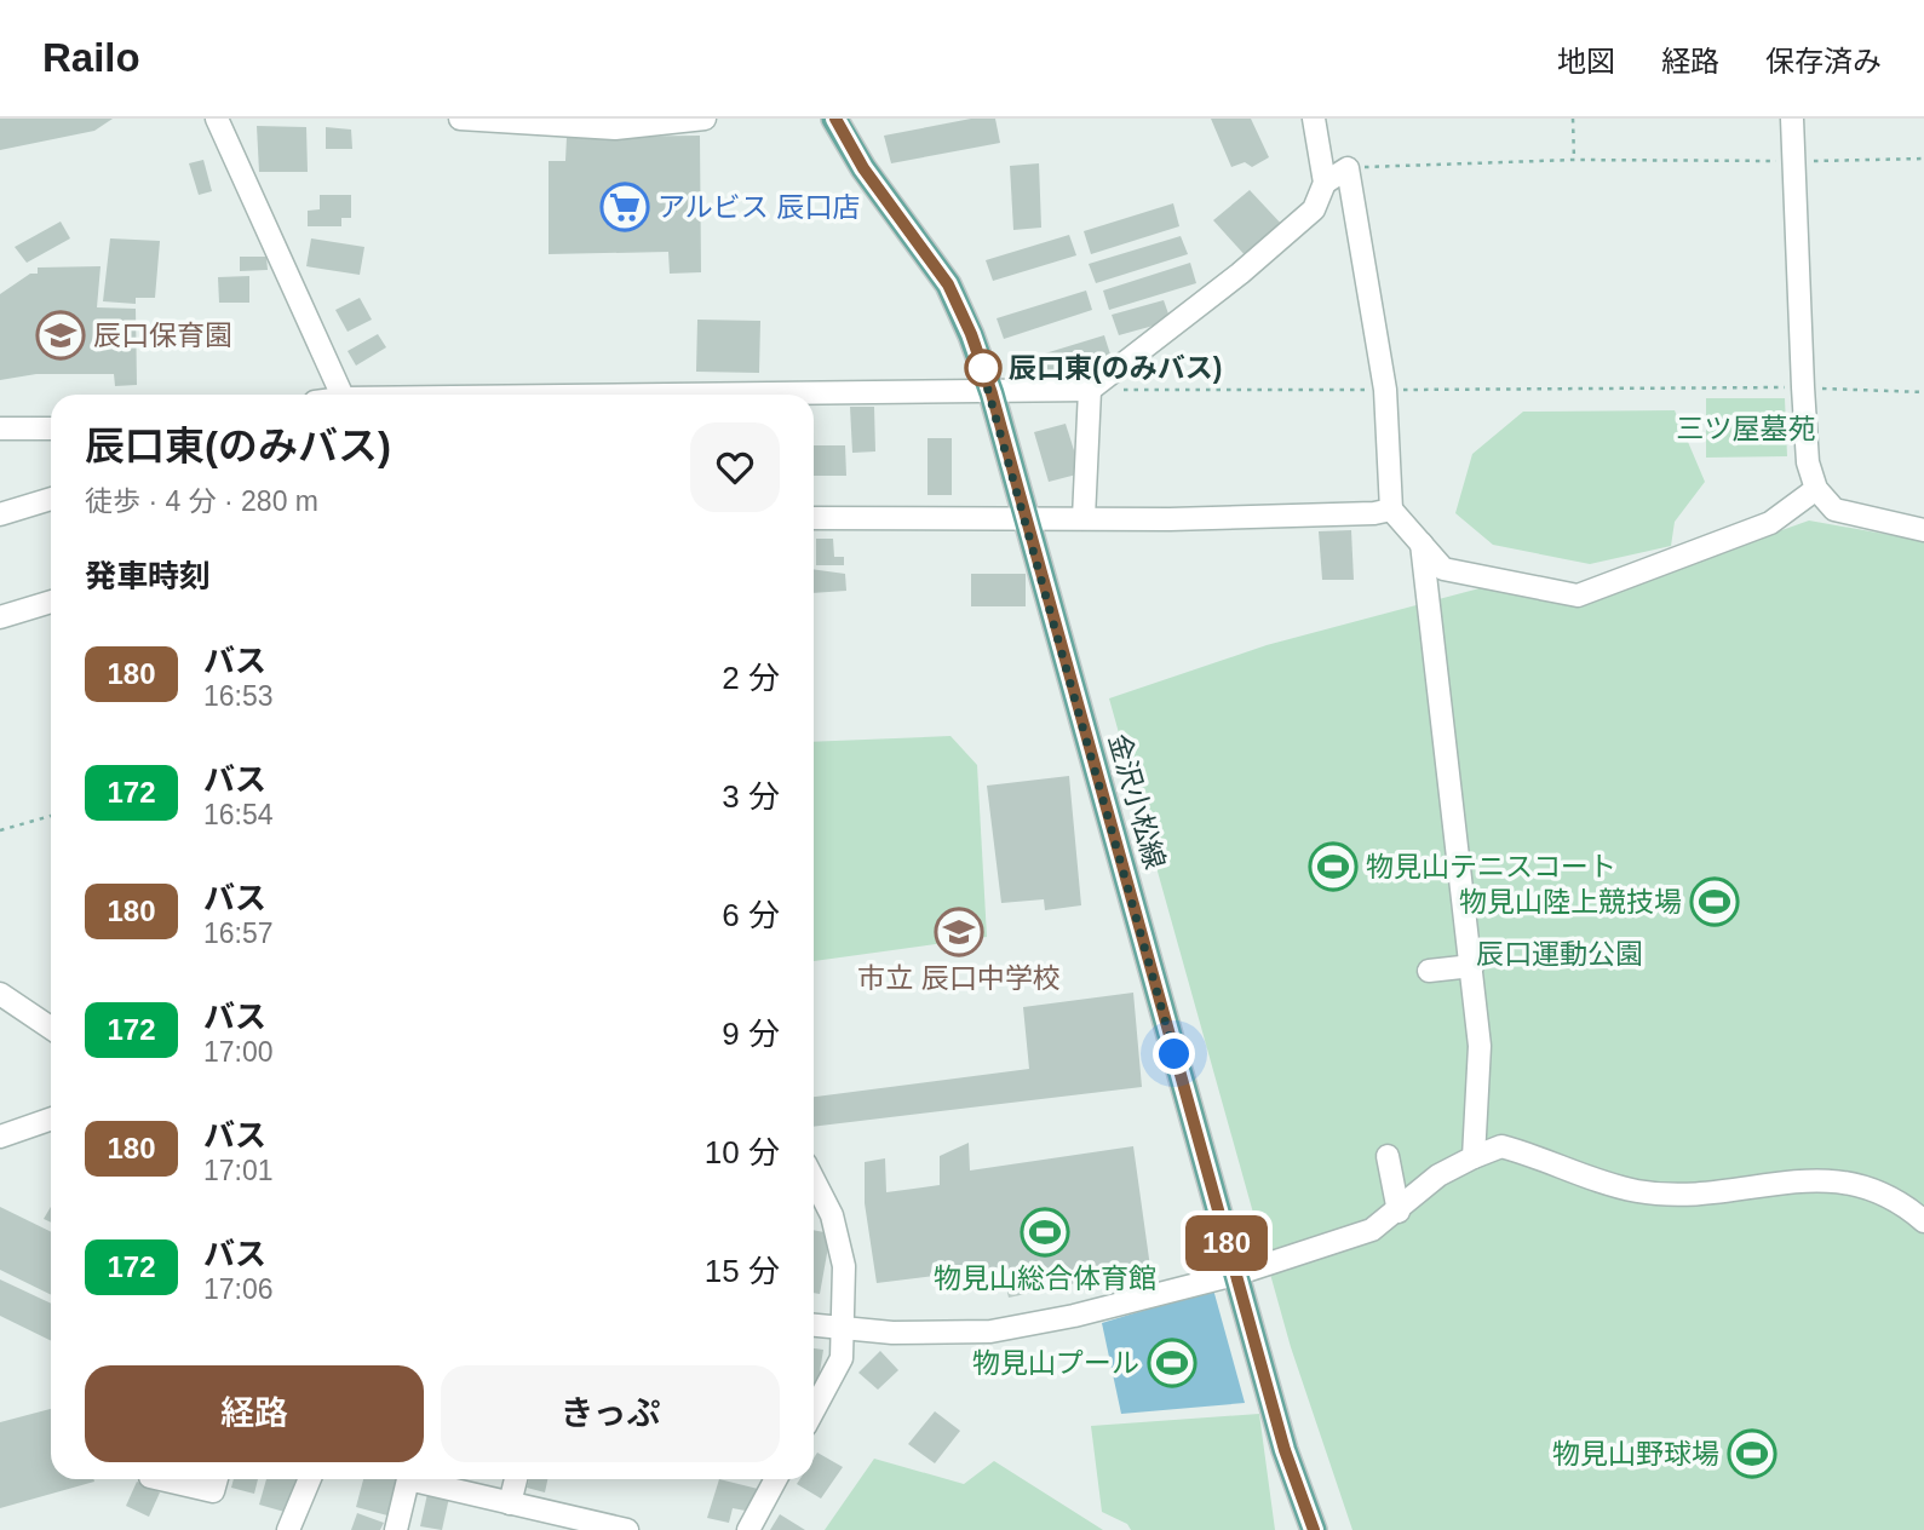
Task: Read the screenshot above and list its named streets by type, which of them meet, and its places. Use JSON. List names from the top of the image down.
{
  "streets": {
    "main road": ["金沢小松線"]
  },
  "parks": ["三ツ屋墓苑", "辰口運動公園"],
  "places": {
    "supermarket": ["アルビス 辰口店"],
    "school or university": ["辰口保育園", "市立 辰口中学校"],
    "other": ["辰口東(のみバス)"],
    "sports": [
      "物見山テニスコート",
      "物見山陸上競技場",
      "物見山総合体育館",
      "物見山プール",
      "物見山野球場"
    ]
  },
  "lines": ["bus line 180"],
  "page": {
    "header": "Railo",
    "nav": ["地図", "経路", "保存済み"],
    "on_map": "180",
    "heading": [
      ["辰口東(のみバス)", "徒歩 · 4 分 · 280 m"],
      "発車時刻"
    ],
    "list": [
      {
        "mark": "180",
        "name": "バス",
        "note": "16:53",
        "value": "2 分"
      },
      {
        "mark": "172",
        "name": "バス",
        "note": "16:54",
        "value": "3 分"
      },
      {
        "mark": "180",
        "name": "バス",
        "note": "16:57",
        "value": "6 分"
      },
      {
        "mark": "172",
        "name": "バス",
        "note": "17:00",
        "value": "9 分"
      },
      {
        "mark": "180",
        "name": "バス",
        "note": "17:01",
        "value": "10 分"
      },
      {
        "mark": "172",
        "name": "バス",
        "note": "17:06",
        "value": "15 分"
      }
    ],
    "buttons": ["経路", "きっぷ"]
  }
}
